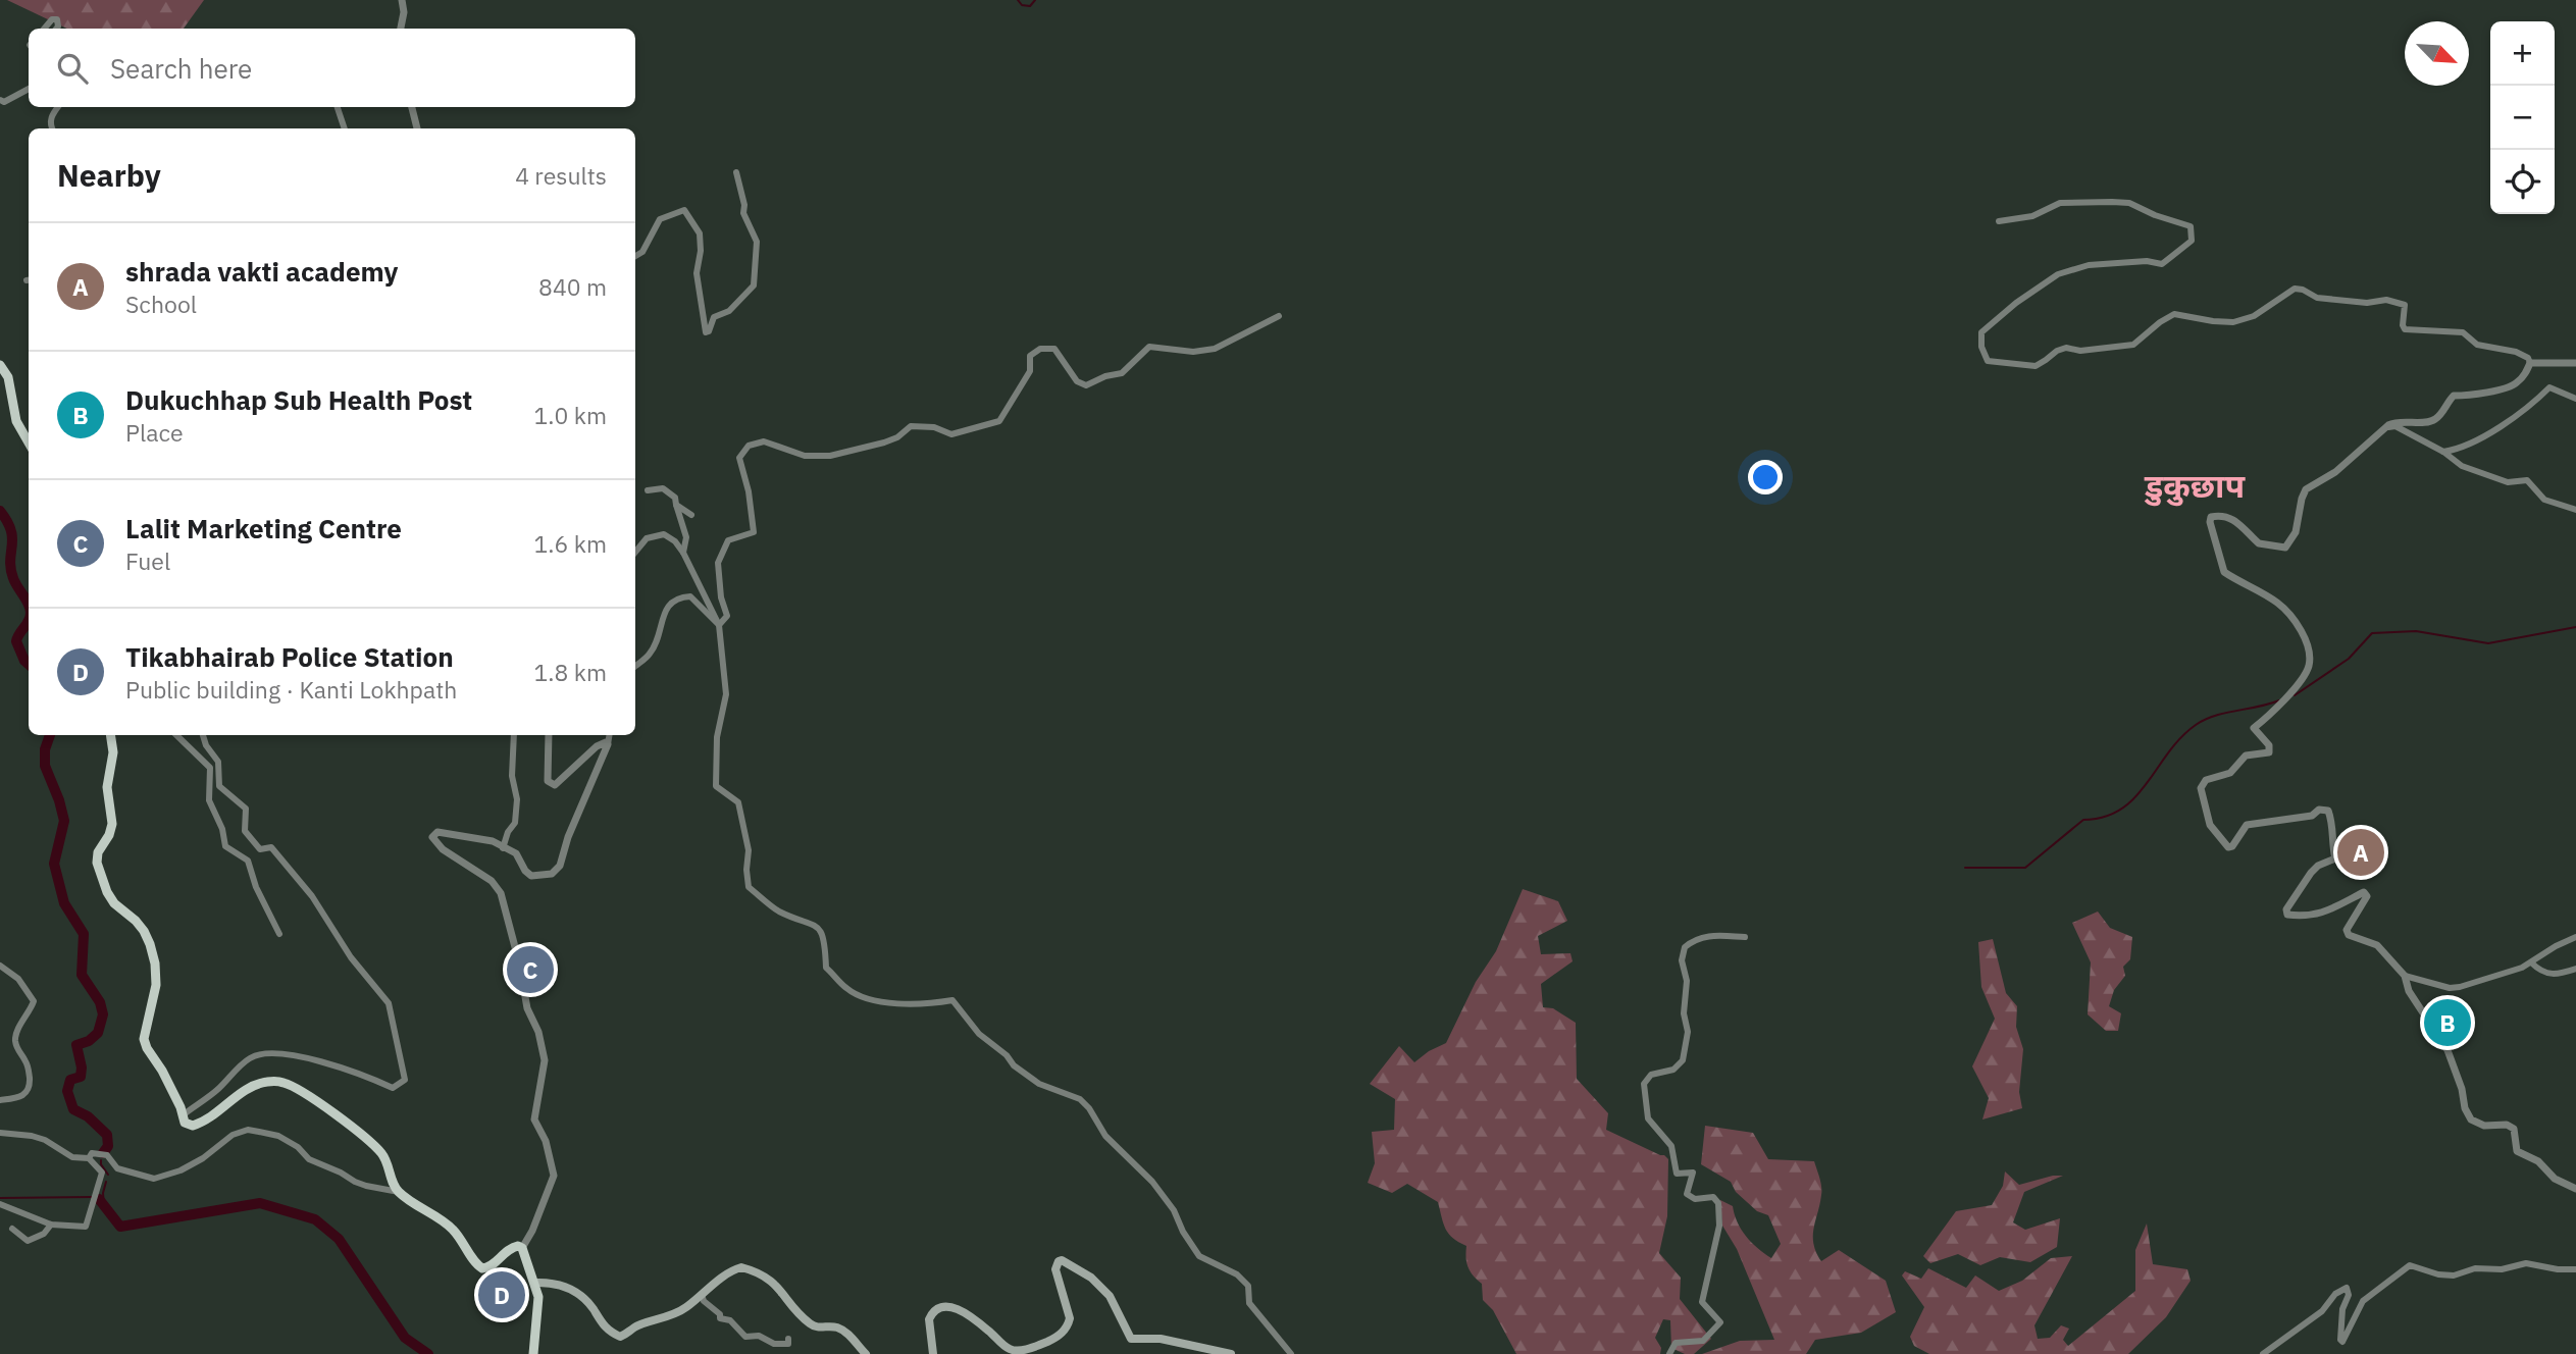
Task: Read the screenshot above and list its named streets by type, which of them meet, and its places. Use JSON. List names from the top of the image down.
{
  "districts": ["डुकुछाप"],
  "north": "bottom right",
  "page": {
    "map_buttons": ["+", "−"],
    "search": "Search here",
    "heading": ["Nearby", "4 results"],
    "list": [
      {
        "mark": "A",
        "name": "shrada vakti academy",
        "note": "School",
        "value": "840 m"
      },
      {
        "mark": "B",
        "name": "Dukuchhap Sub Health Post",
        "note": "Place",
        "value": "1.0 km"
      },
      {
        "mark": "C",
        "name": "Lalit Marketing Centre",
        "note": "Fuel",
        "value": "1.6 km"
      },
      {
        "mark": "D",
        "name": "Tikabhairab Police Station",
        "note": "Public building · Kanti Lokhpath",
        "value": "1.8 km"
      }
    ],
    "pins": [
      "A",
      "C",
      "B",
      "D"
    ]
  }
}
